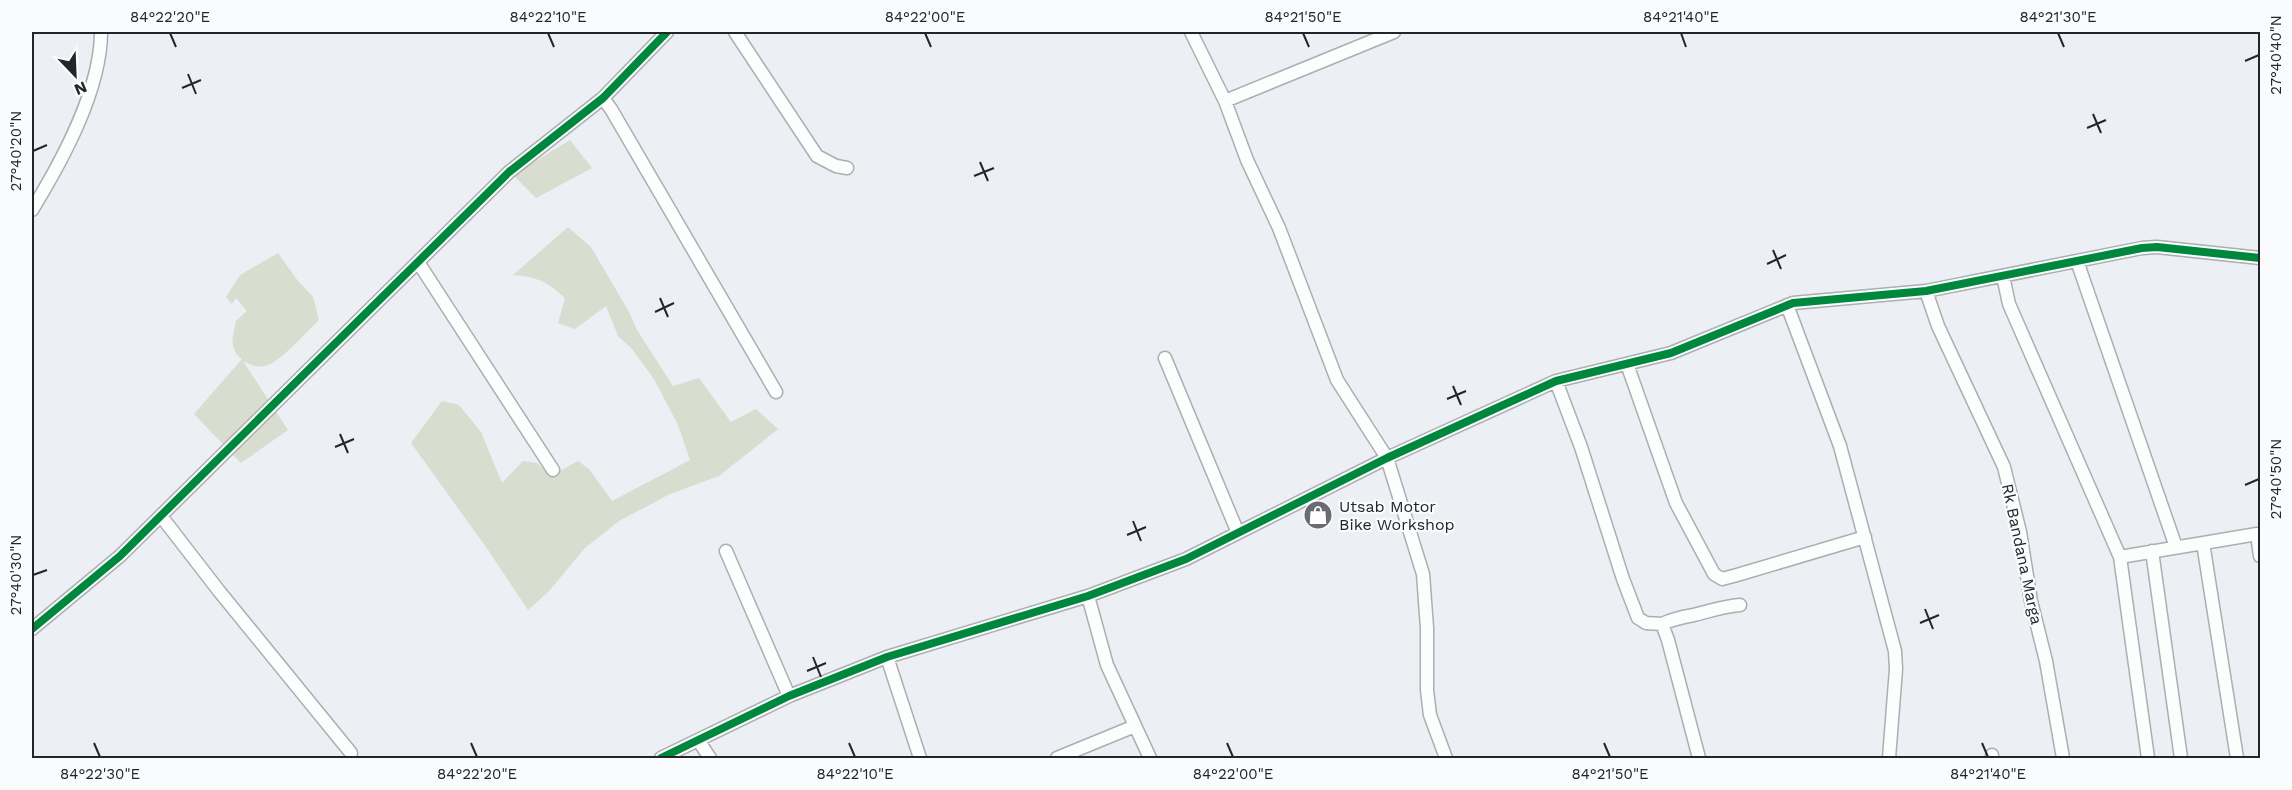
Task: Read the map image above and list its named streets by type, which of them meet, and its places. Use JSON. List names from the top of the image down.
{
  "streets": {
    "street": ["Rk Bandana Marga"]
  },
  "places": {
    "shop": ["Utsab Motor Bike Workshop"]
  },
  "north": "bottom right",
  "coordinates": [
    "84°22'20\"E",
    "84°22'10\"E",
    "84°22'00\"E",
    "84°21'50\"E",
    "84°21'40\"E",
    "84°21'30\"E",
    "27°40'40\"N",
    "27°40'20\"N",
    "27°40'50\"N",
    "27°40'30\"N",
    "84°22'30\"E"
  ]
}
